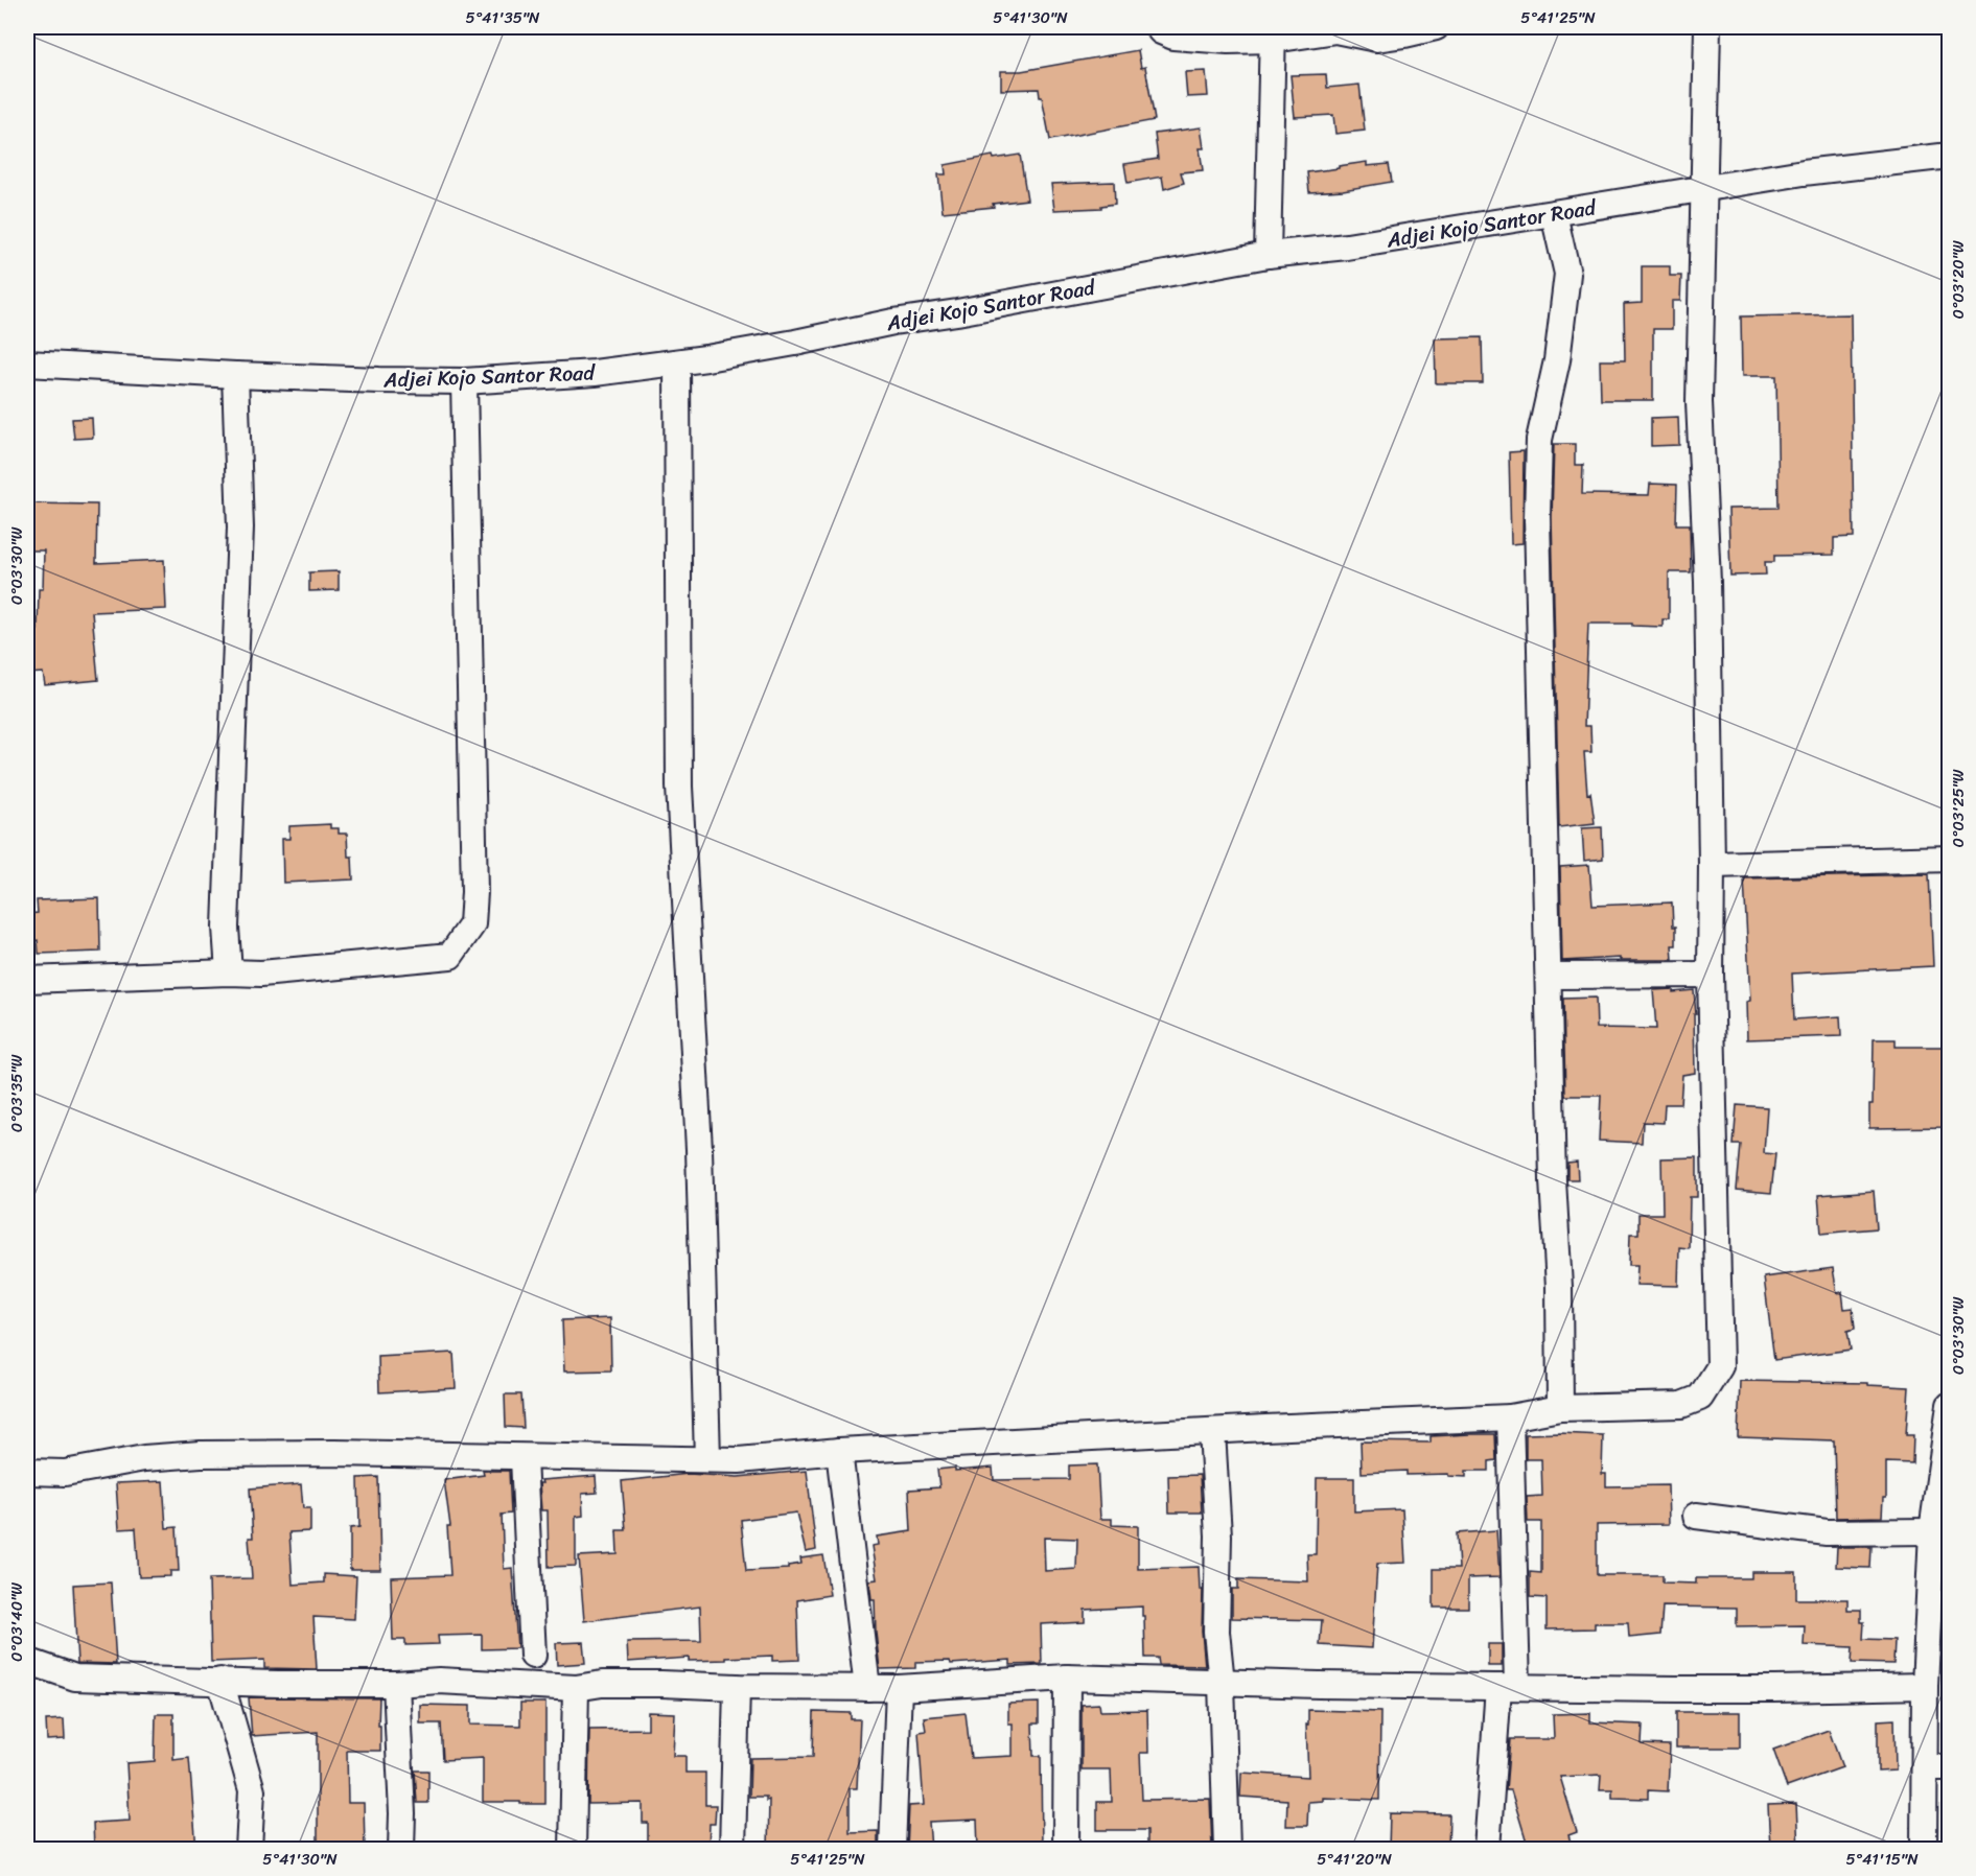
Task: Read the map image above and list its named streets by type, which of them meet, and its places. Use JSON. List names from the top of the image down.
{
  "streets": {
    "street": ["Adjei Kojo Santor Road"]
  },
  "coordinates": [
    "5°41'35\"N",
    "5°41'30\"N",
    "5°41'25\"N",
    "0°03'20\"W",
    "0°03'30\"W",
    "0°03'25\"W",
    "0°03'35\"W",
    "0°03'40\"W",
    "5°41'20\"N",
    "5°41'15\"N"
  ]
}
